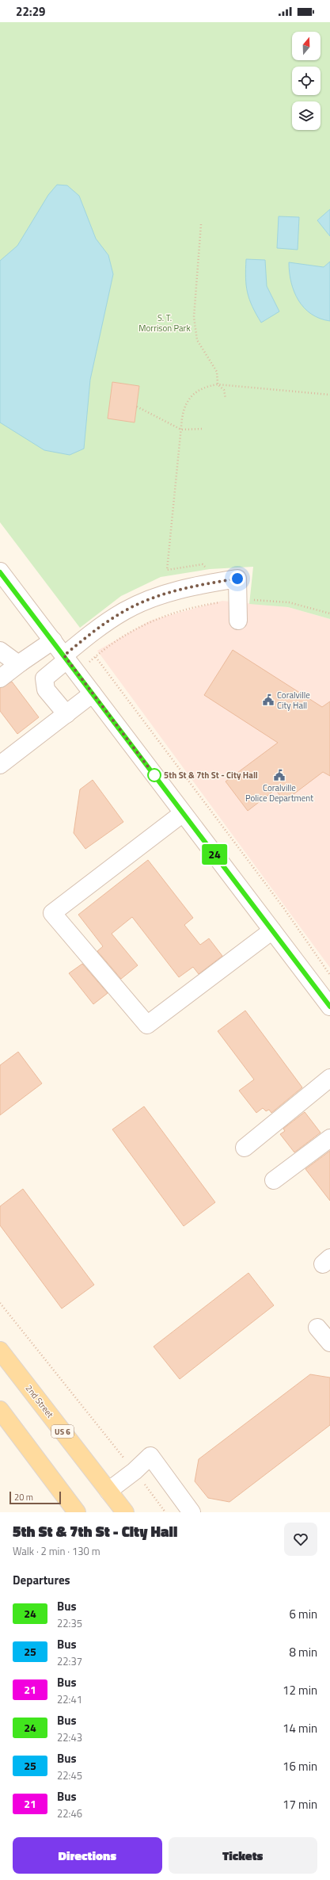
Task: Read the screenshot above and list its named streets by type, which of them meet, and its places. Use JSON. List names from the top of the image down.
{
  "streets": {
    "main road": ["2nd Street", "US 6"]
  },
  "parks": ["S. T. Morrison Park"],
  "places": {
    "public building": ["Coralville City Hall", "Coralville Police Department"],
    "other": ["5th St & 7th St - City Hall"]
  },
  "lines": ["bus line 24"],
  "scale_bar": "20 m",
  "north": "top",
  "page": {
    "status": "22:29",
    "on_map": "24",
    "scale": "20 m",
    "heading": [
      ["5th St & 7th St - City Hall", "Walk · 2 min · 130 m"],
      "Departures"
    ],
    "list": [
      {
        "mark": "24",
        "name": "Bus",
        "note": "22:35",
        "value": "6 min"
      },
      {
        "mark": "25",
        "name": "Bus",
        "note": "22:37",
        "value": "8 min"
      },
      {
        "mark": "21",
        "name": "Bus",
        "note": "22:41",
        "value": "12 min"
      },
      {
        "mark": "24",
        "name": "Bus",
        "note": "22:43",
        "value": "14 min"
      },
      {
        "mark": "25",
        "name": "Bus",
        "note": "22:45",
        "value": "16 min"
      },
      {
        "mark": "21",
        "name": "Bus",
        "note": "22:46",
        "value": "17 min"
      }
    ],
    "buttons": ["Directions", "Tickets"]
  }
}
